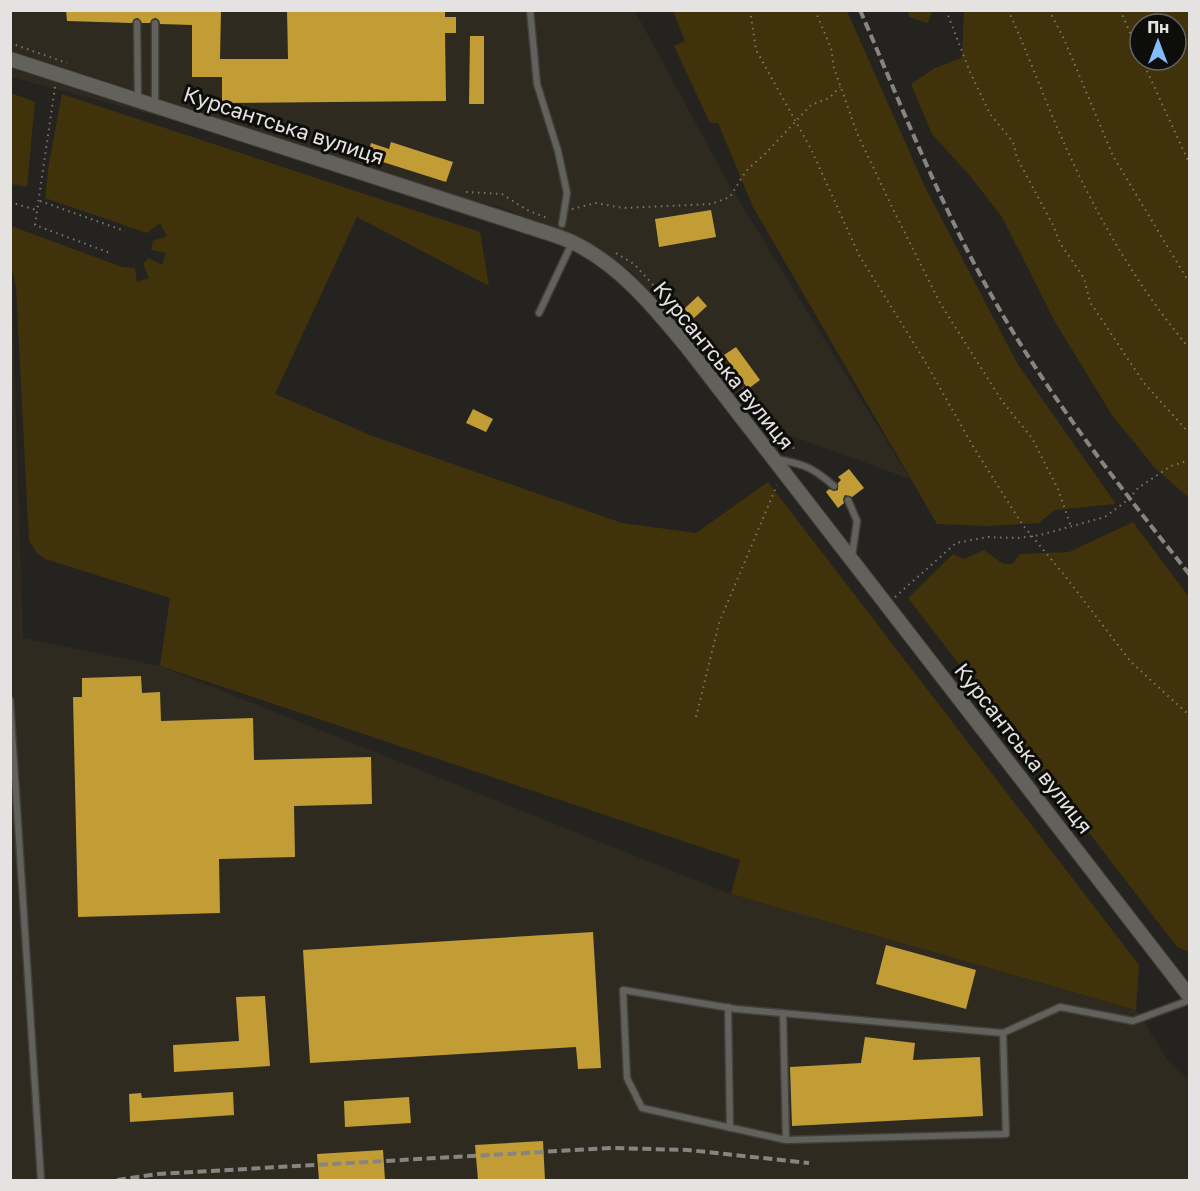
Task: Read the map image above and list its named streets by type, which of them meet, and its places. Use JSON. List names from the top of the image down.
{
  "streets": {
    "street": ["Курсантська вулиця"]
  },
  "north": "top"
}
